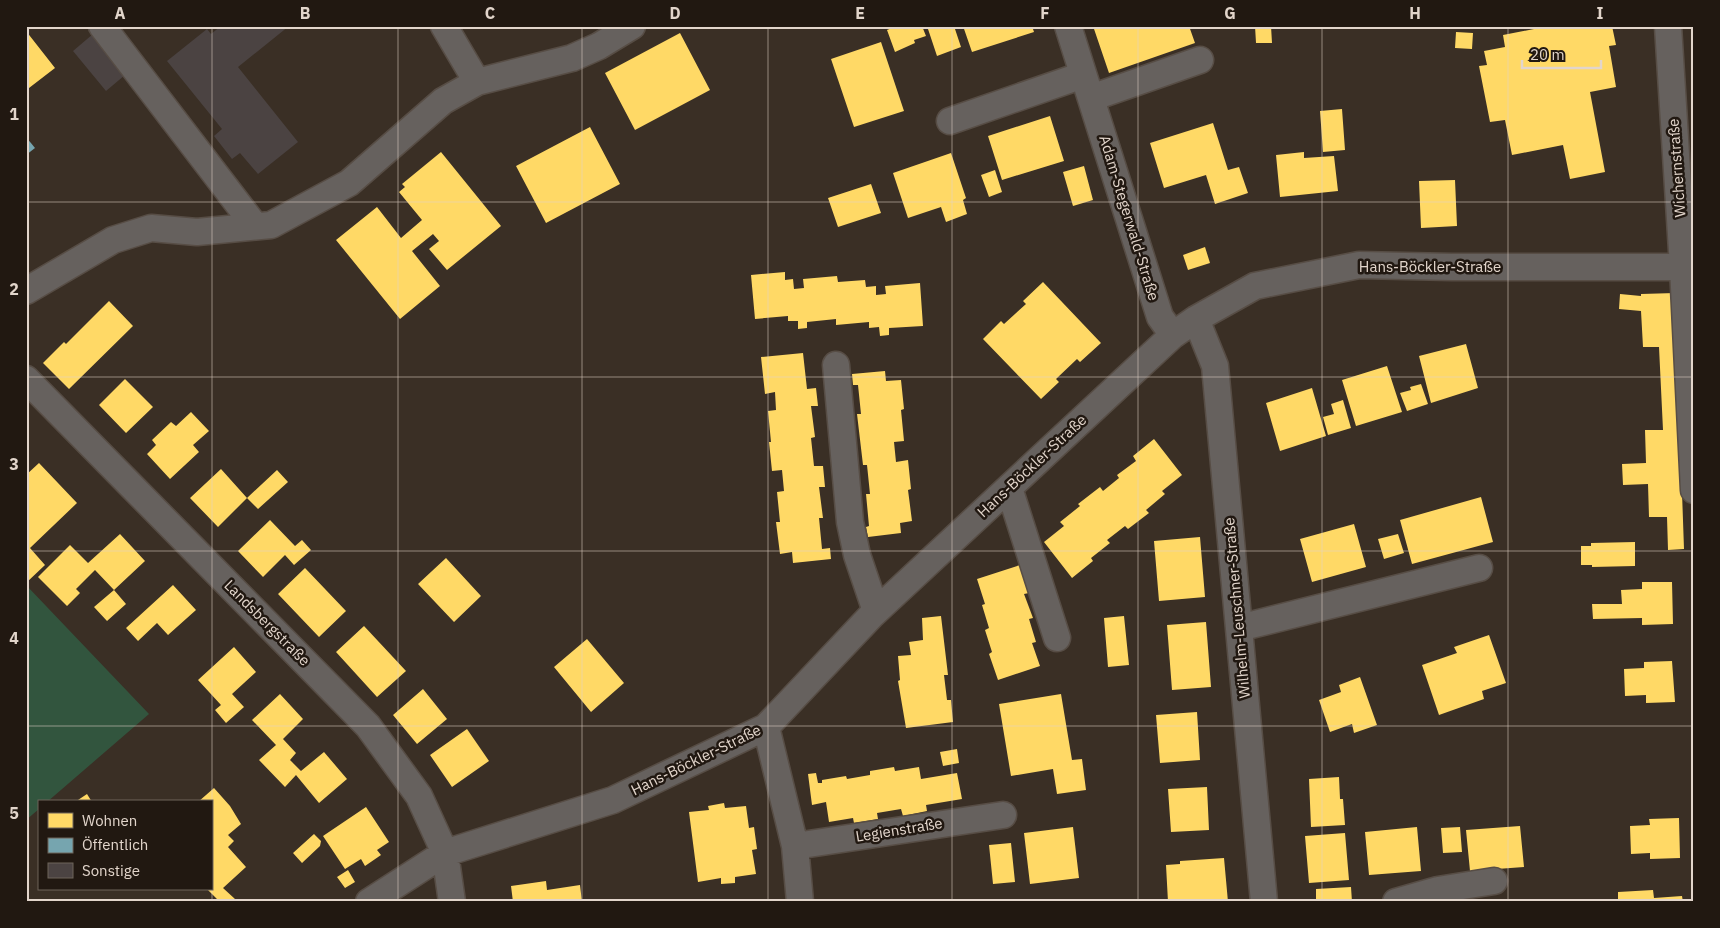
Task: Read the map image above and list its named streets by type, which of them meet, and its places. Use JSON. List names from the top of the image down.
{
  "streets": {
    "street": [
      "Wichernstraße",
      "Adam-Stegerwald-Straße",
      "Hans-Böckler-Straße",
      "Wilhelm-Leuschner-Straße",
      "Landsbergstraße",
      "Legienstraße"
    ]
  },
  "crossings": [
    ["Wichernstraße", "Hans-Böckler-Straße"],
    ["Adam-Stegerwald-Straße", "Hans-Böckler-Straße"],
    ["Hans-Böckler-Straße", "Wilhelm-Leuschner-Straße"],
    ["Hans-Böckler-Straße", "Landsbergstraße"]
  ],
  "legend": ["Wohnen", "Öffentlich", "Sonstige"],
  "scale_bar": "20 m",
  "grid": {
    "columns": [
      "A",
      "B",
      "C",
      "D",
      "E",
      "F",
      "G",
      "H",
      "I"
    ],
    "rows": [
      "1",
      "2",
      "3",
      "4",
      "5"
    ]
  }
}
